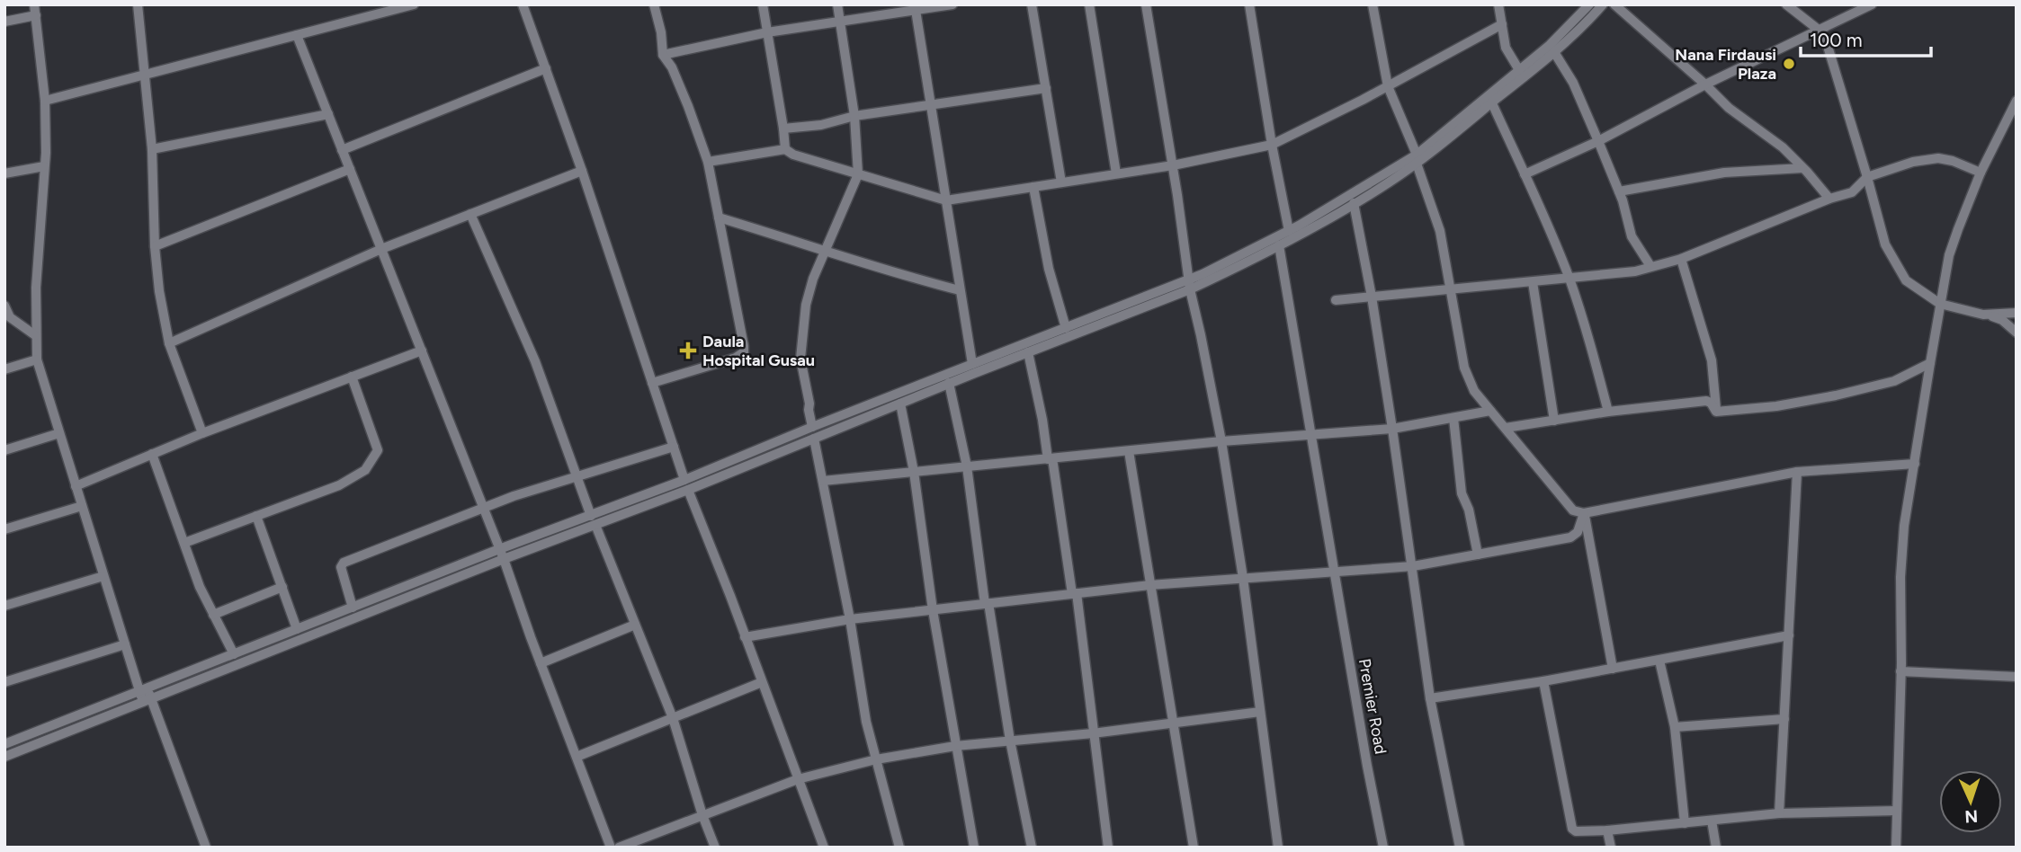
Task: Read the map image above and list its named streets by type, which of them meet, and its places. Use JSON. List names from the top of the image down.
{
  "streets": {
    "street": ["Premier Road"]
  },
  "places": {
    "other": ["Nana Firdausi Plaza"],
    "health": ["Daula Hospital Gusau"]
  },
  "scale_bar": "100 m",
  "north": "bottom"
}
